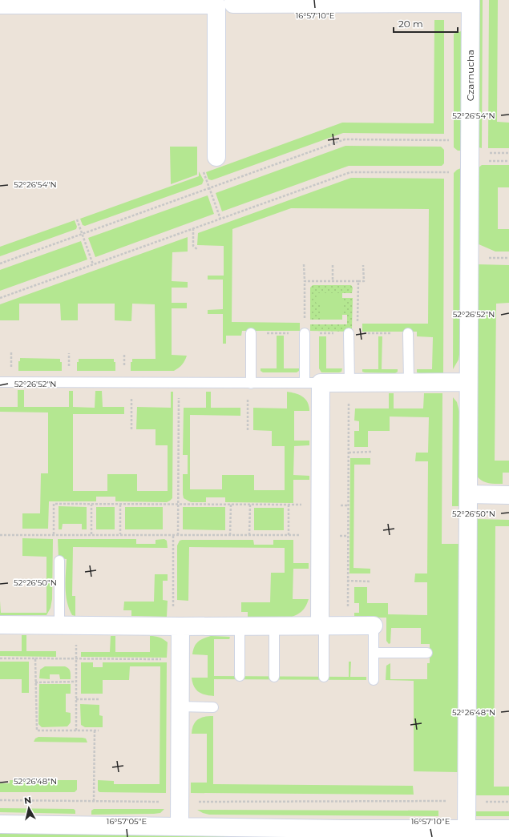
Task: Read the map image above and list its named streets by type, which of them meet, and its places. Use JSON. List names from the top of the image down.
{
  "streets": {
    "street": ["Czarnucha"]
  },
  "scale_bar": "20 m",
  "north": "top",
  "coordinates": [
    "16°57'10\"E",
    "52°26'54\"N",
    "52°26'52\"N",
    "52°26'50\"N",
    "52°26'48\"N",
    "16°57'05\"E"
  ]
}
